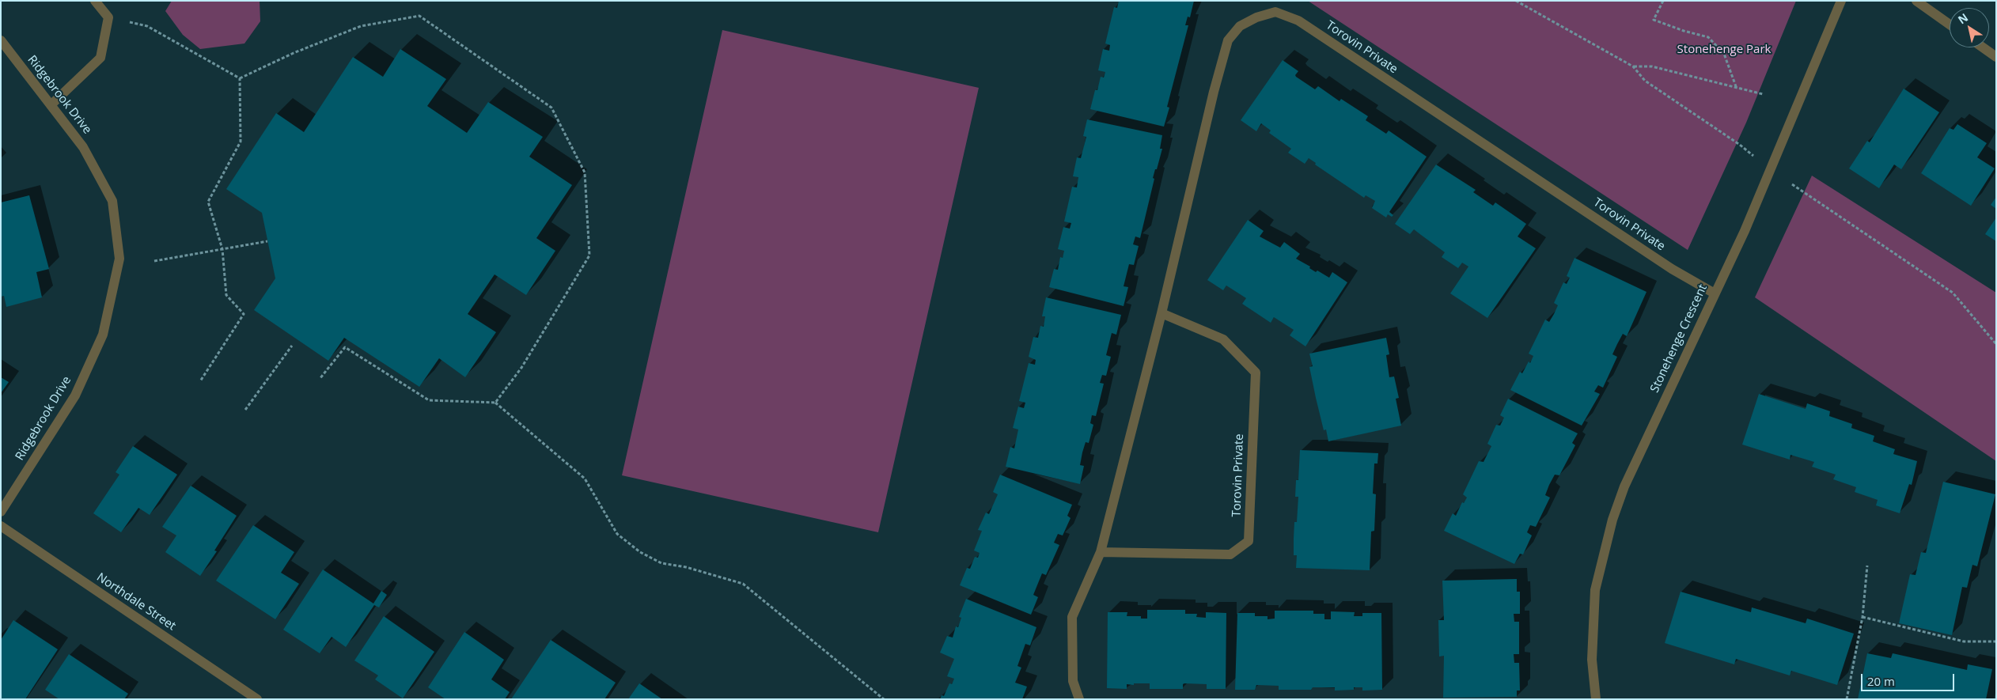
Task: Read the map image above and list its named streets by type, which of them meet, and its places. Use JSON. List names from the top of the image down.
{
  "streets": {
    "street": [
      "Torovin Private",
      "Ridgebrook Drive",
      "Stonehenge Crescent",
      "Northdale Street"
    ]
  },
  "crossings": [
    ["Torovin Private", "Stonehenge Crescent"]
  ],
  "parks": ["Stonehenge Park"],
  "scale_bar": "20 m",
  "north": "top left"
}
